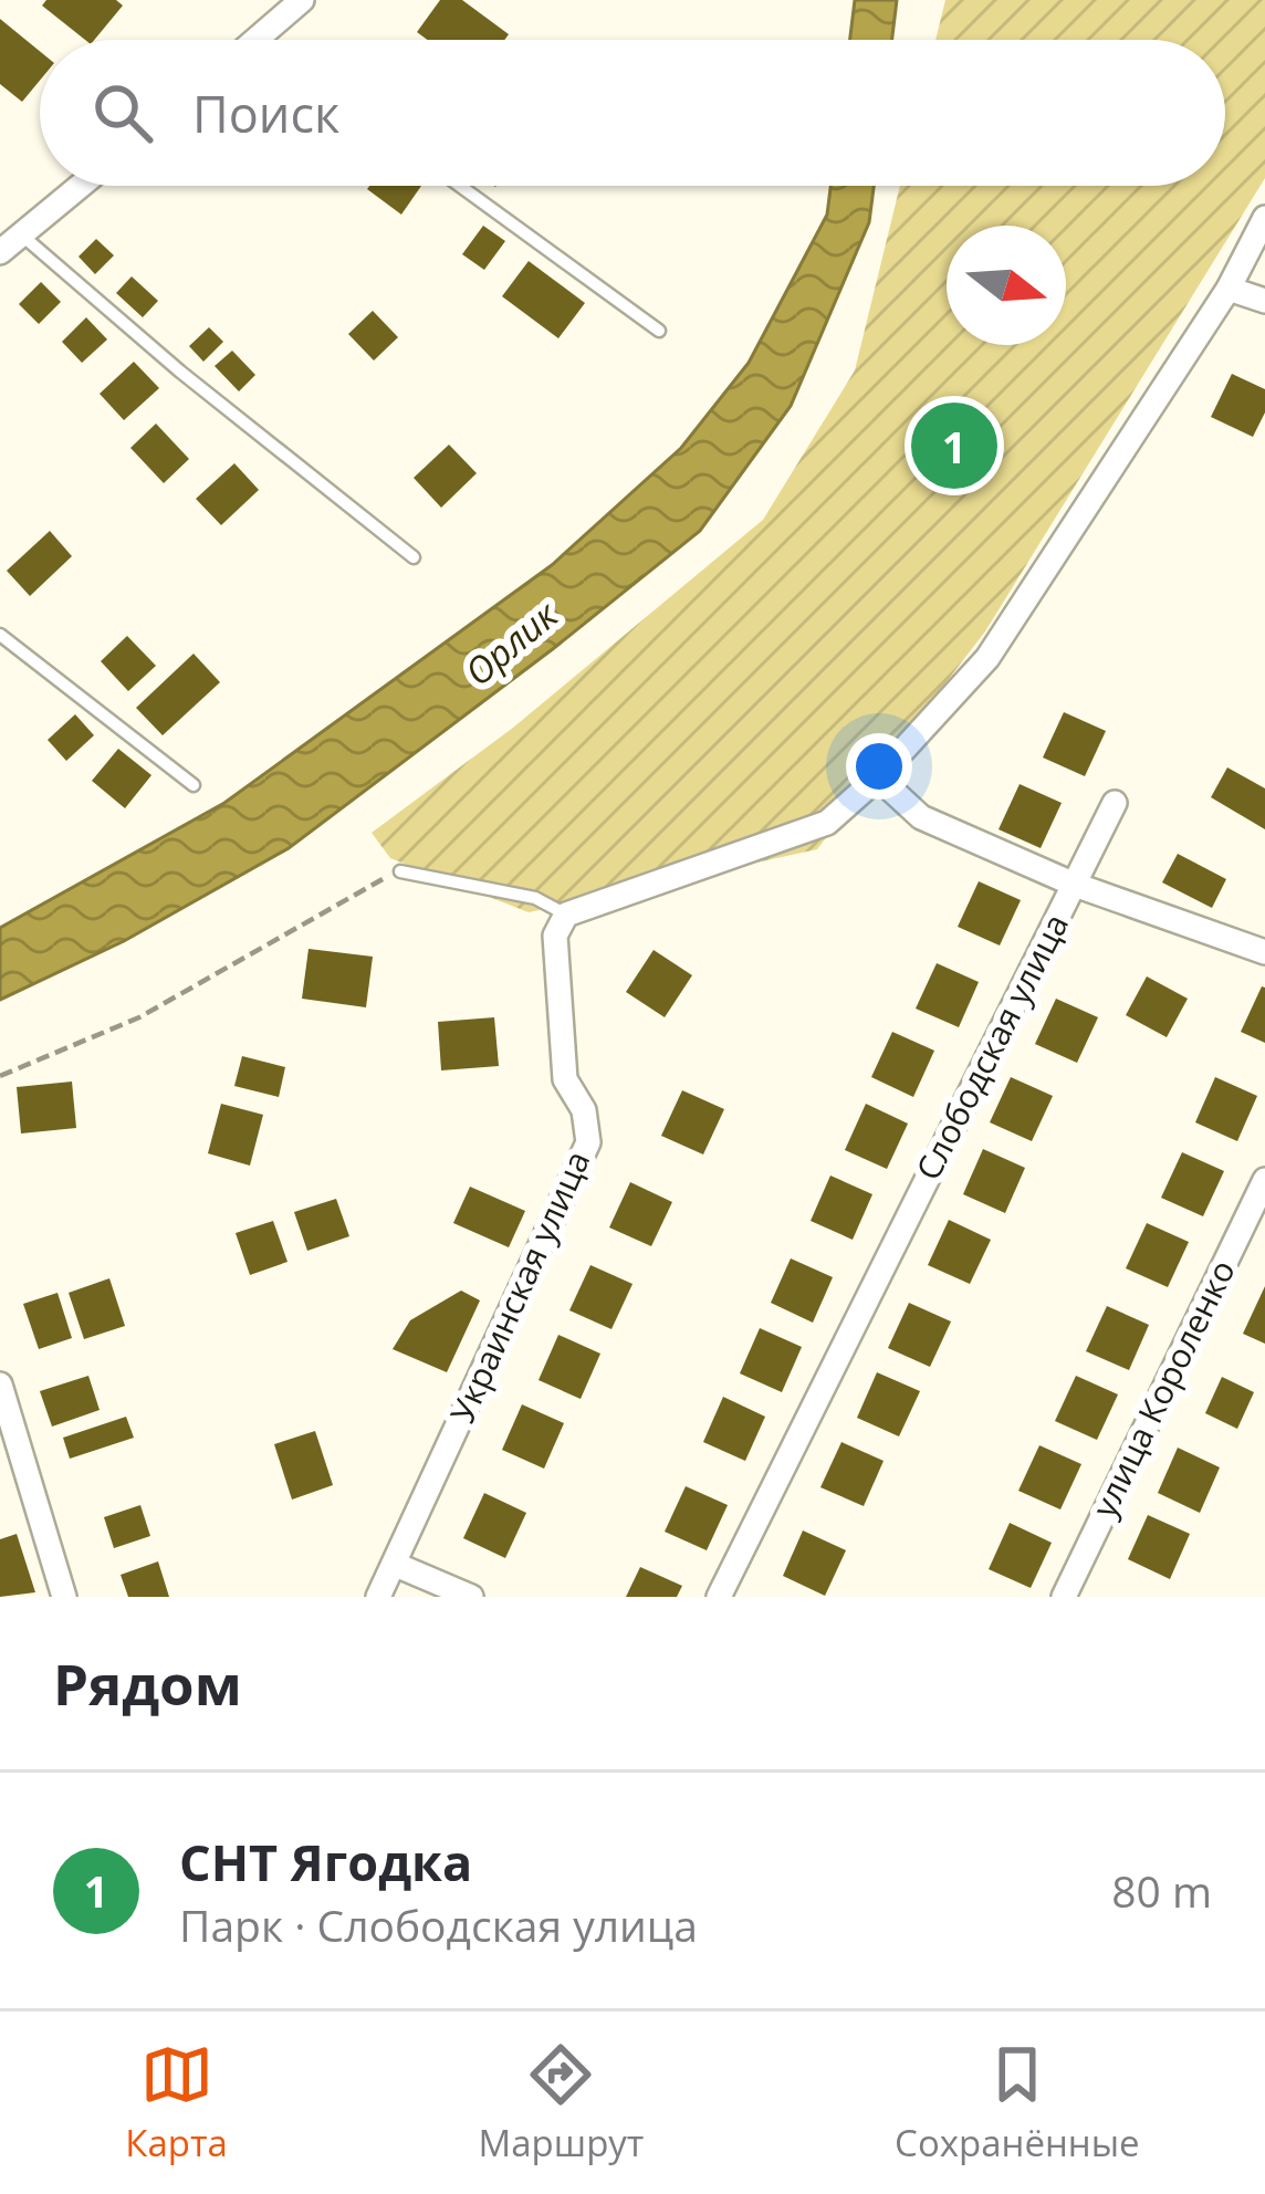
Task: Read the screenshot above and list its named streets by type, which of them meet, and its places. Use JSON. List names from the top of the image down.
{
  "streets": {
    "street": ["Слободская улица", "Украинская улица", "улица Короленко"]
  },
  "water": ["Орлик"],
  "north": "right",
  "page": {
    "search": "Поиск",
    "pins": "1",
    "heading": "Рядом",
    "list": [
      {
        "mark": "1",
        "name": "СНТ Ягодка",
        "note": "Парк · Слободская улица",
        "value": "80 m"
      }
    ],
    "nav": ["Карта", "Маршрут", "Сохранённые"]
  }
}
